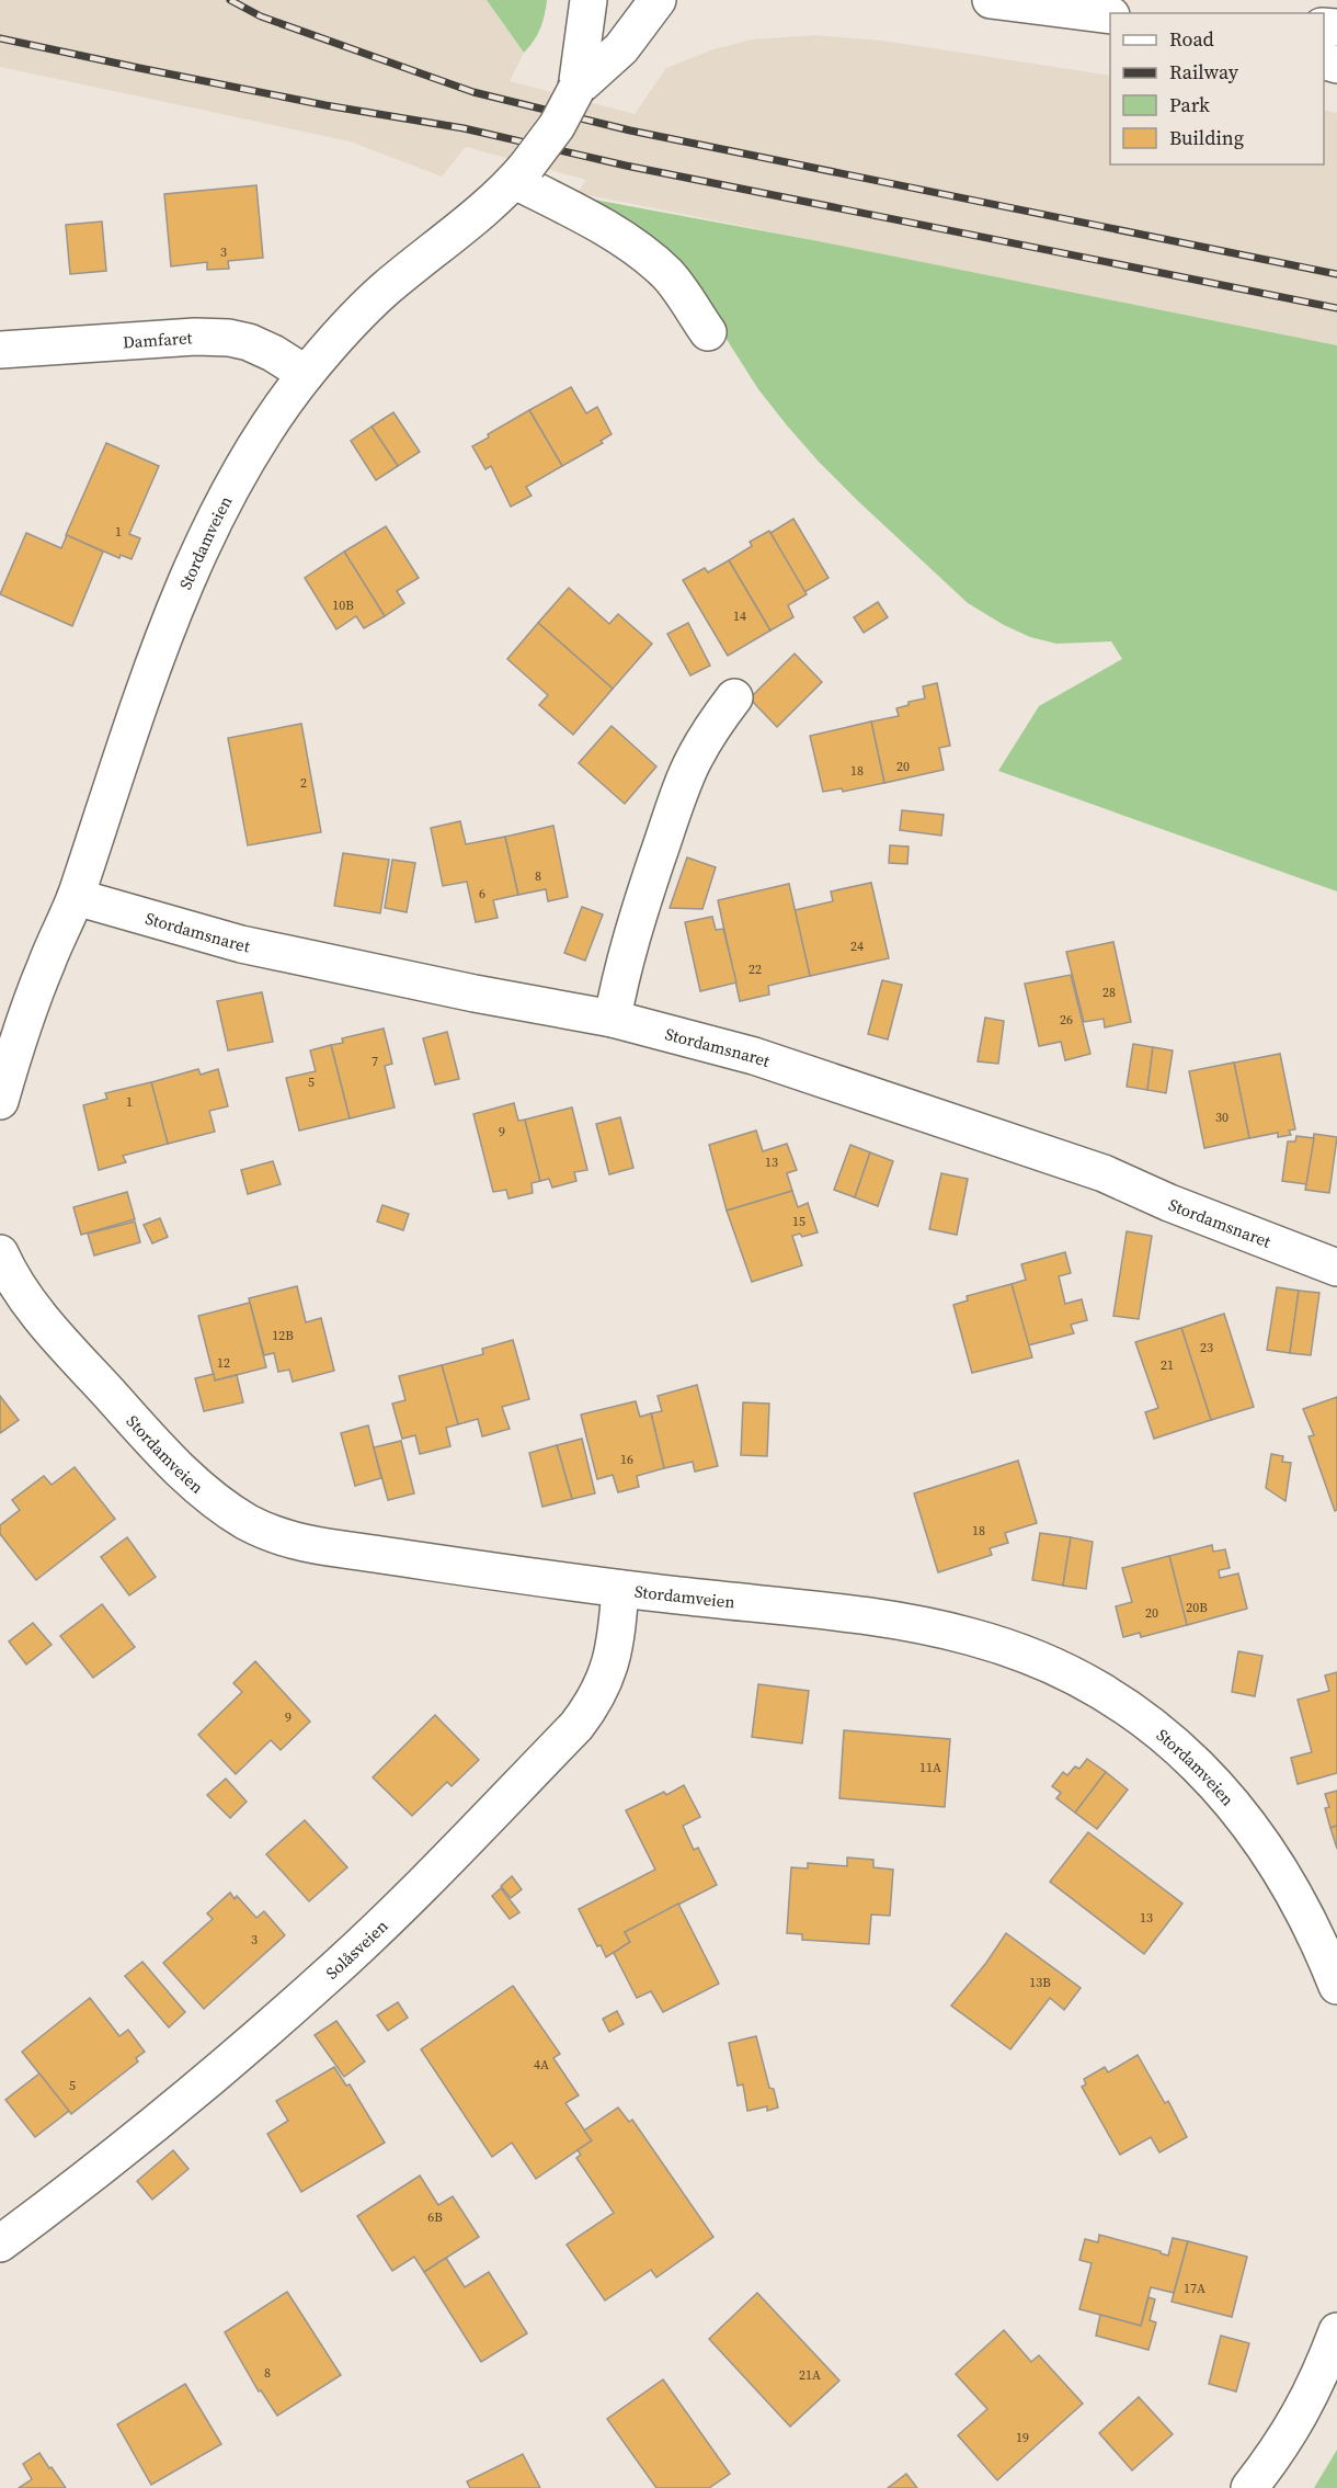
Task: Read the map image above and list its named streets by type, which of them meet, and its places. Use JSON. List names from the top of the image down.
{
  "streets": {
    "street": [
      "Damfaret",
      "Stordamveien",
      "Stordamsnaret",
      "Solåsveien"
    ]
  },
  "crossings": [
    ["Damfaret", "Stordamveien"],
    ["Stordamveien", "Stordamsnaret"],
    ["Stordamveien", "Solåsveien"]
  ],
  "house_numbers": [
    "3",
    "1",
    "10B",
    "14",
    "20",
    "18",
    "2",
    "8",
    "6",
    "24",
    "22",
    "28",
    "26",
    "7",
    "5",
    "1",
    "30",
    "9",
    "13",
    "15",
    "12B",
    "23",
    "12",
    "21",
    "16",
    "18",
    "20B",
    "20",
    "9",
    "11A",
    "13",
    "3",
    "13B",
    "4A",
    "5",
    "6B",
    "17A",
    "8",
    "21A",
    "19"
  ],
  "legend": [
    "Road",
    "Railway",
    "Park",
    "Building"
  ]
}
